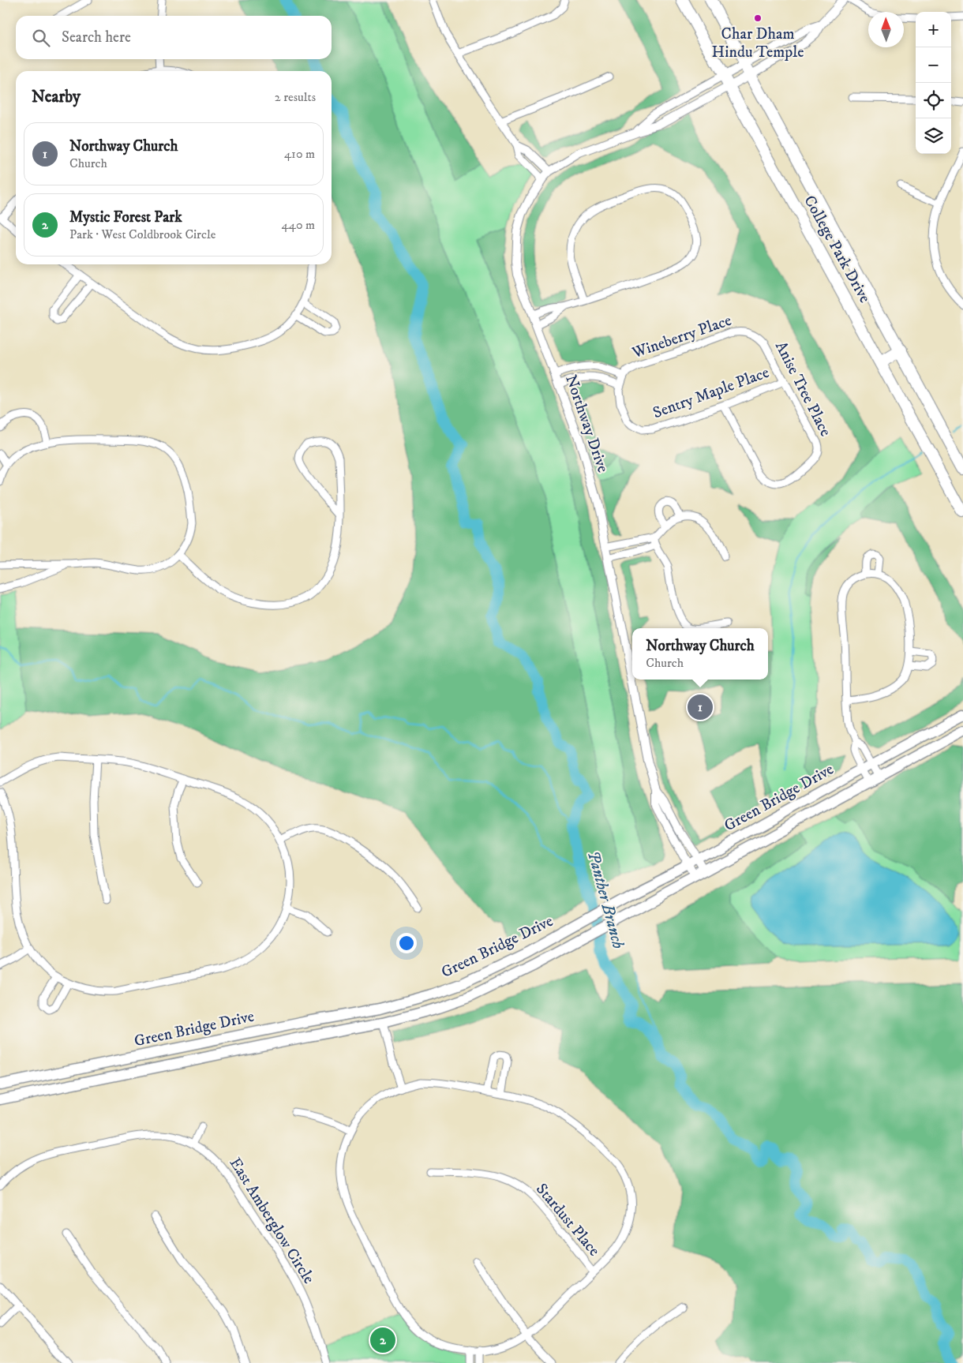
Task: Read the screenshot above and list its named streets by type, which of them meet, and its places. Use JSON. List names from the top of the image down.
{
  "streets": {
    "main road": ["College Park Drive", "Green Bridge Drive"],
    "street": [
      "Wineberry Place",
      "Anise Tree Place",
      "Sentry Maple Place",
      "Northway Drive",
      "Stardust Place",
      "East Amberglow Circle"
    ]
  },
  "crossings": [
    ["College Park Drive", "Northway Drive"],
    ["Wineberry Place", "Anise Tree Place"],
    ["Anise Tree Place", "Sentry Maple Place"],
    ["Northway Drive", "Green Bridge Drive"]
  ],
  "water": ["Panther Branch"],
  "places": ["Char Dham Hindu Temple"],
  "north": "top",
  "page": {
    "map_buttons": ["+", "−"],
    "search": "Search here",
    "heading": ["Nearby", "2 results"],
    "list": [
      {
        "mark": "1",
        "name": "Northway Church",
        "note": "Church",
        "value": "410 m"
      },
      {
        "mark": "2",
        "name": "Mystic Forest Park",
        "note": "Park · West Coldbrook Circle",
        "value": "440 m"
      }
    ],
    "popup": ["Northway Church", "Church"],
    "pins": ["1", "2"]
  }
}
